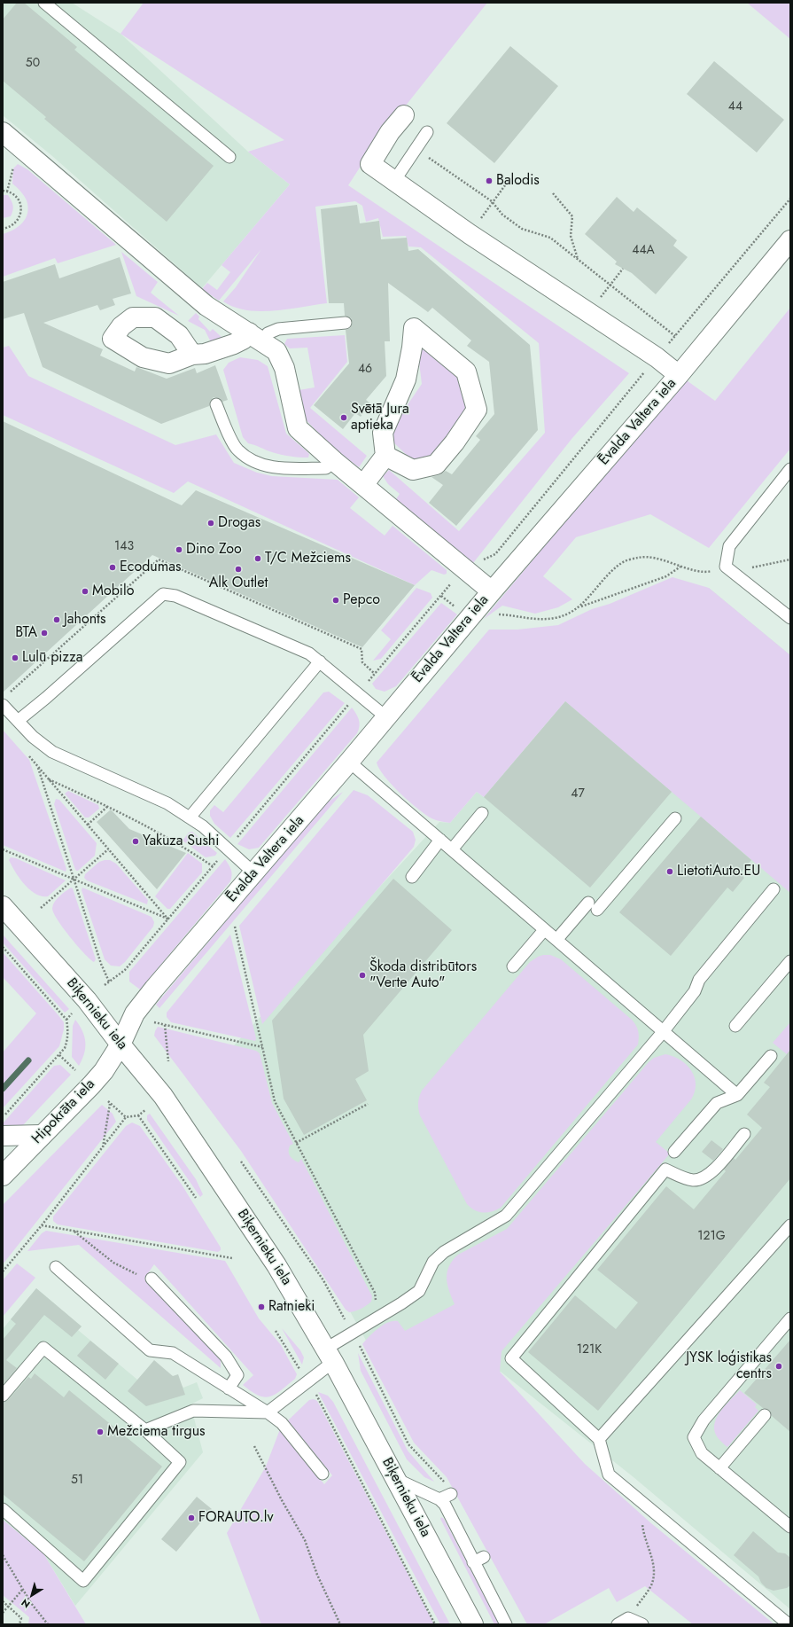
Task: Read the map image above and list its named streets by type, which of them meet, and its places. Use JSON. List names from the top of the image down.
{
  "streets": {
    "street": ["Ēvalda Valtera iela", "Biķernieku iela", "Hipokrāta iela"]
  },
  "crossings": [
    ["Ēvalda Valtera iela", "Biķernieku iela"],
    ["Ēvalda Valtera iela", "Hipokrāta iela"],
    ["Biķernieku iela", "Hipokrāta iela"]
  ],
  "places": [
    "Balodis",
    "Svētā Jura aptieka",
    "Drogas",
    "Dino Zoo",
    "T/C Mežciems",
    "Ecodumas",
    "Alk Outlet",
    "Mobilo",
    "Pepco",
    "Jahonts",
    "BTA",
    "Lulū pizza",
    "Yakuza Sushi",
    "LietotiAuto.EU",
    "Škoda distribūtors \"Verte Auto\"",
    "Ratnieki",
    "JYSK loģistikas centrs",
    "Mežciema tirgus",
    "FORAUTO.lv"
  ],
  "house_numbers": [
    "50",
    "44",
    "44A",
    "46",
    "143",
    "47",
    "121G",
    "121K",
    "51"
  ],
  "north": "bottom left"
}
